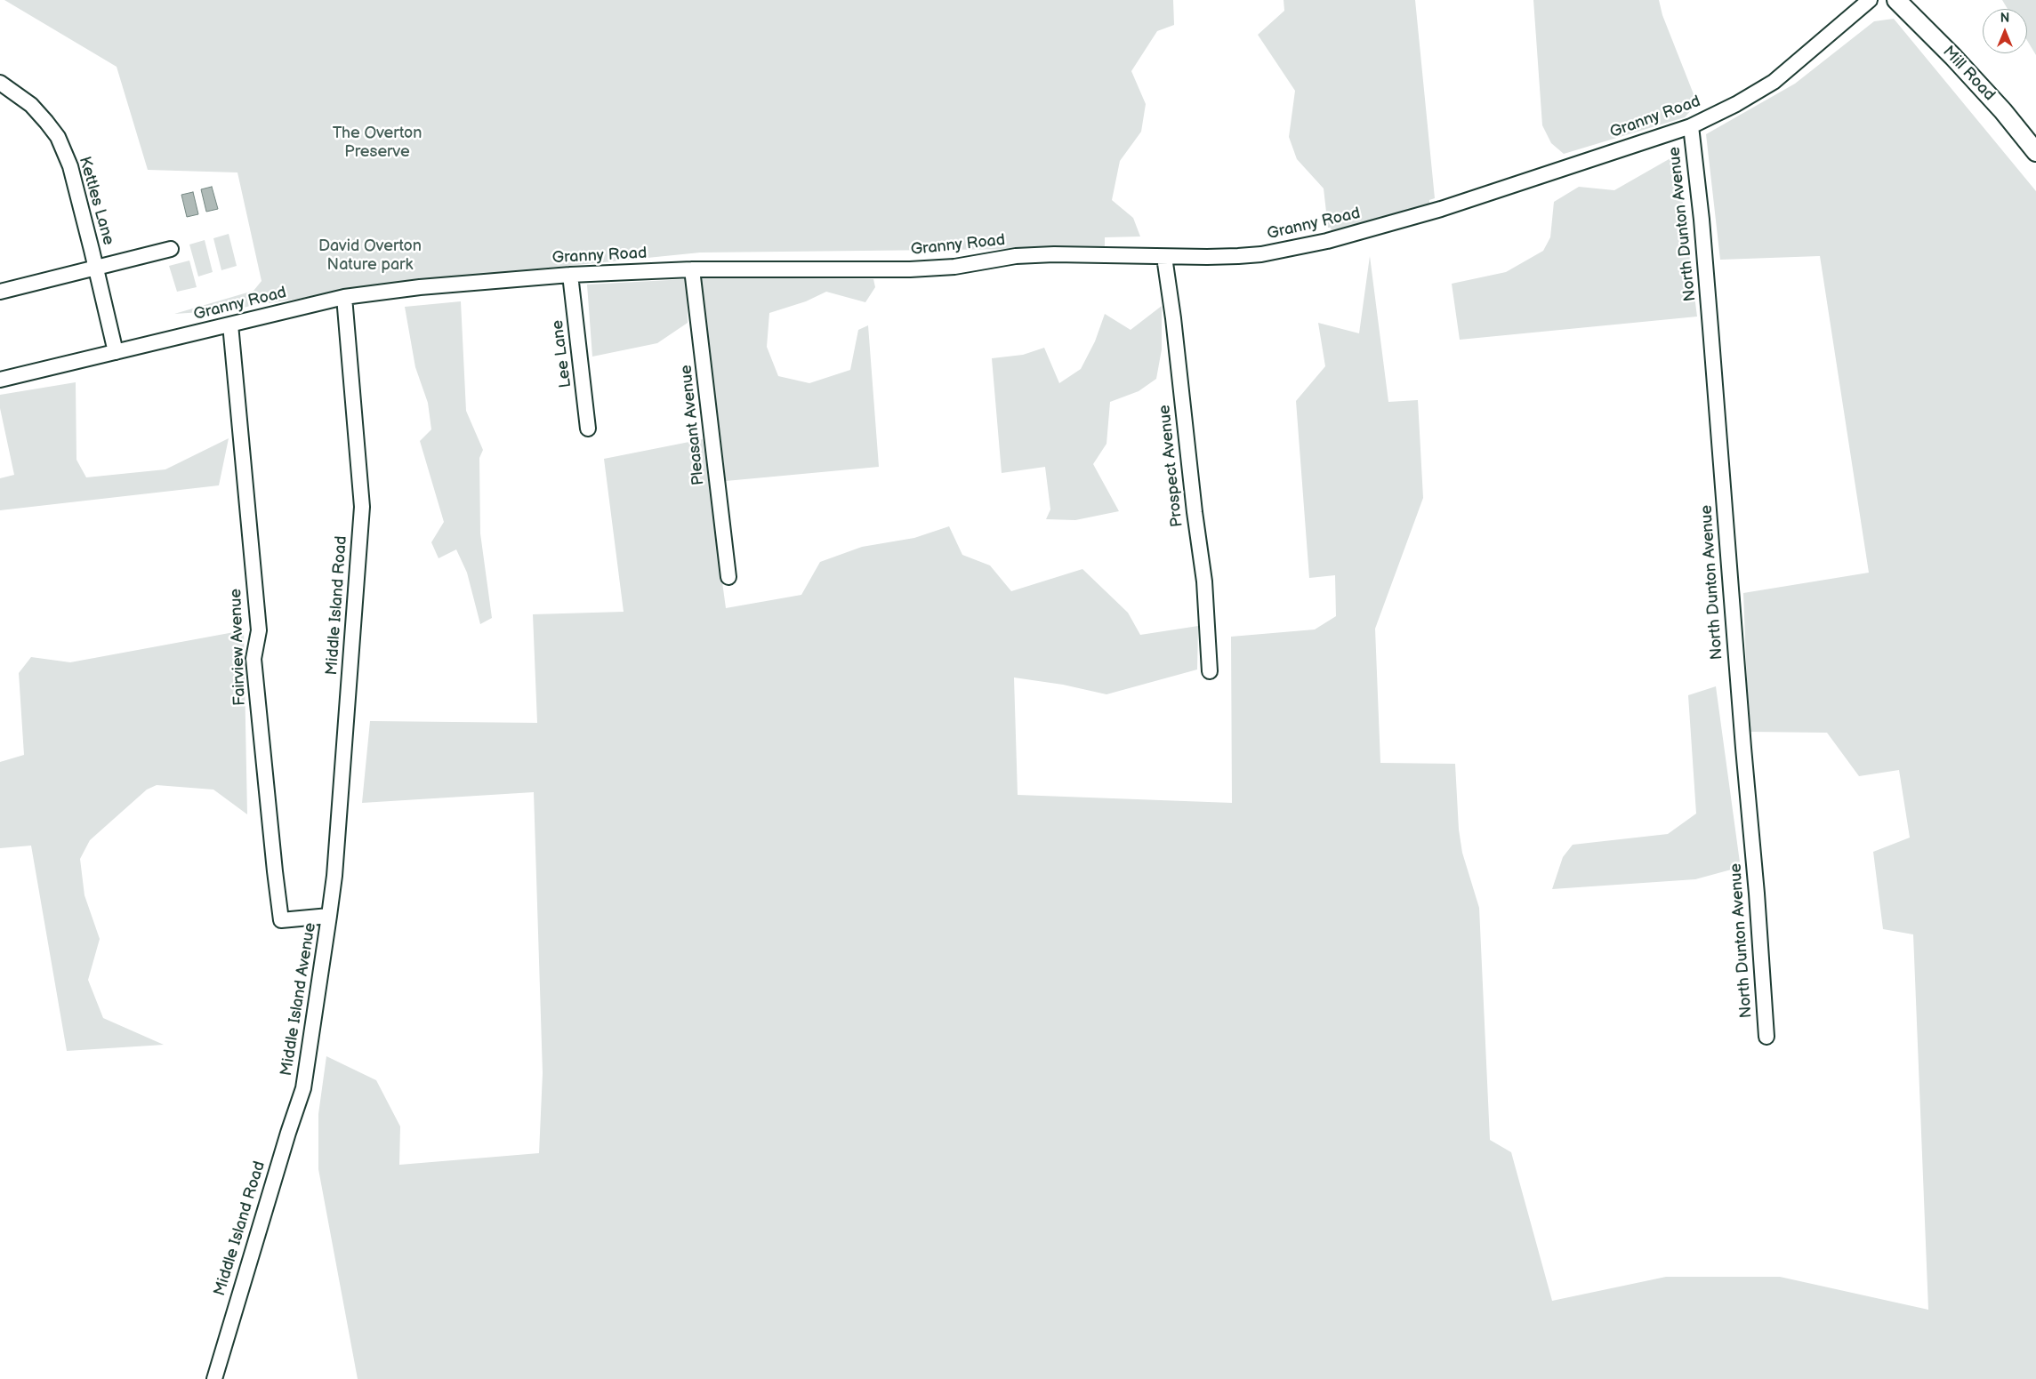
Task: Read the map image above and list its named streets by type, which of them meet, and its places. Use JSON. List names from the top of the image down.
{
  "streets": {
    "main road": ["Mill Road"],
    "street": [
      "Granny Road",
      "Kettles Lane",
      "North Dunton Avenue",
      "Lee Lane",
      "Pleasant Avenue",
      "Prospect Avenue",
      "Middle Island Road",
      "Fairview Avenue",
      "Middle Island Avenue"
    ]
  },
  "crossings": [
    ["Granny Road", "Kettles Lane"],
    ["Granny Road", "North Dunton Avenue"],
    ["Granny Road", "Lee Lane"],
    ["Granny Road", "Pleasant Avenue"],
    ["Granny Road", "Prospect Avenue"],
    ["Granny Road", "Middle Island Road"],
    ["Granny Road", "Fairview Avenue"],
    ["Middle Island Road", "Fairview Avenue"],
    ["Middle Island Road", "Middle Island Avenue"],
    ["Fairview Avenue", "Middle Island Avenue"]
  ],
  "parks": ["The Overton Preserve", "David Overton Nature park"],
  "north": "top"
}
